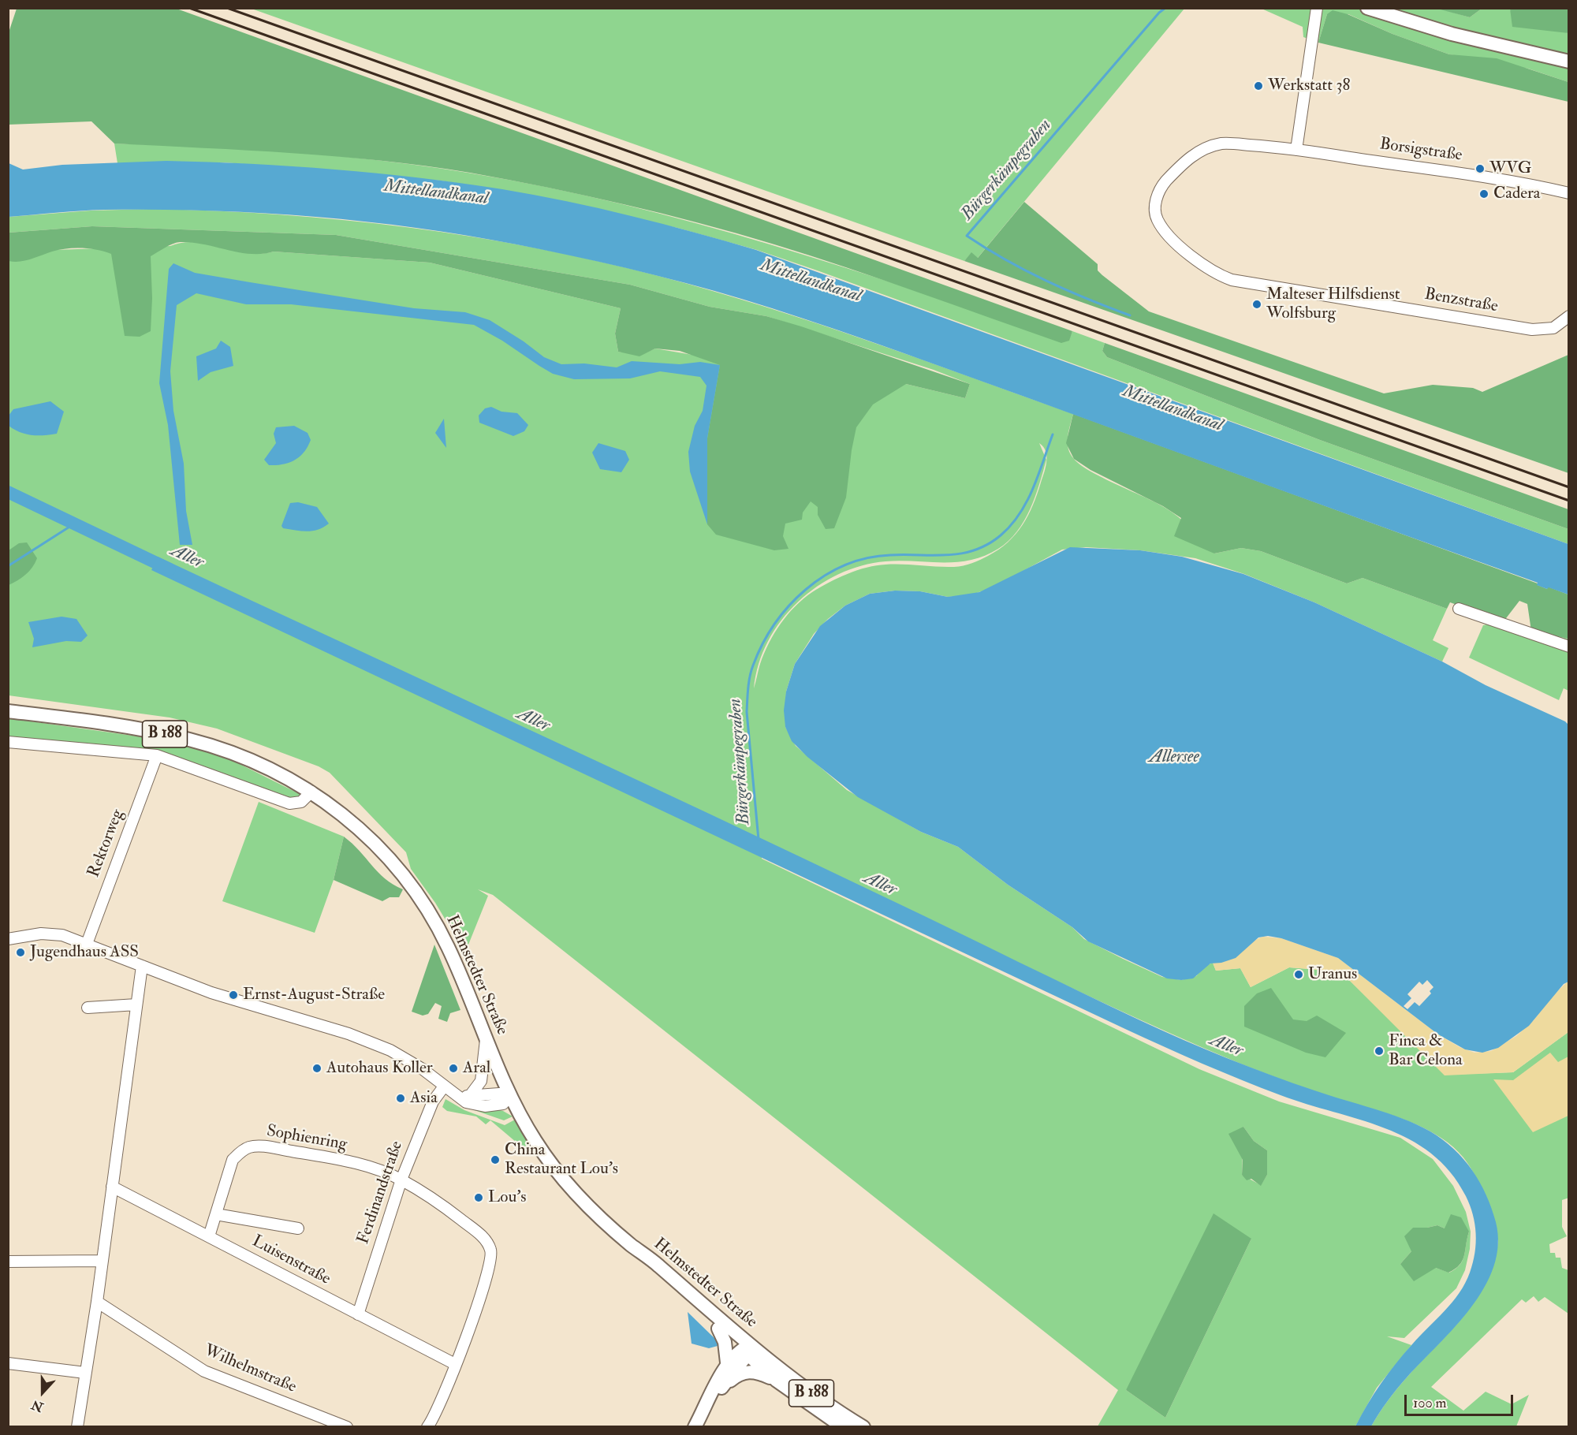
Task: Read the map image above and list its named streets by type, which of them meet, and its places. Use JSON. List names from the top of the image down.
{
  "streets": {
    "main road": ["B 188", "Helmstedter Straße"],
    "street": [
      "Borsigstraße",
      "Benzstraße",
      "Rektorweg",
      "Sophienring",
      "Ferdinandstraße",
      "Luisenstraße",
      "Wilhelmstraße"
    ]
  },
  "crossings": [
    ["Borsigstraße", "Benzstraße"],
    ["B 188", "Helmstedter Straße"],
    ["Sophienring", "Ferdinandstraße"],
    ["Sophienring", "Luisenstraße"],
    ["Ferdinandstraße", "Luisenstraße"]
  ],
  "water": [
    "Bürgerkämpegraben",
    "Mittellandkanal",
    "Aller",
    "Allersee"
  ],
  "places": [
    "Werkstatt 38",
    "WVG",
    "Cadera",
    "Malteser Hilfsdienst Wolfsburg",
    "Jugendhaus ASS",
    "Uranus",
    "Ernst-August-Straße",
    "Finca & Bar Celona",
    "Autohaus Koller",
    "Aral",
    "Asia",
    "China Restaurant Lou's",
    "Lou's"
  ],
  "scale_bar": "100 m",
  "north": "bottom"
}
